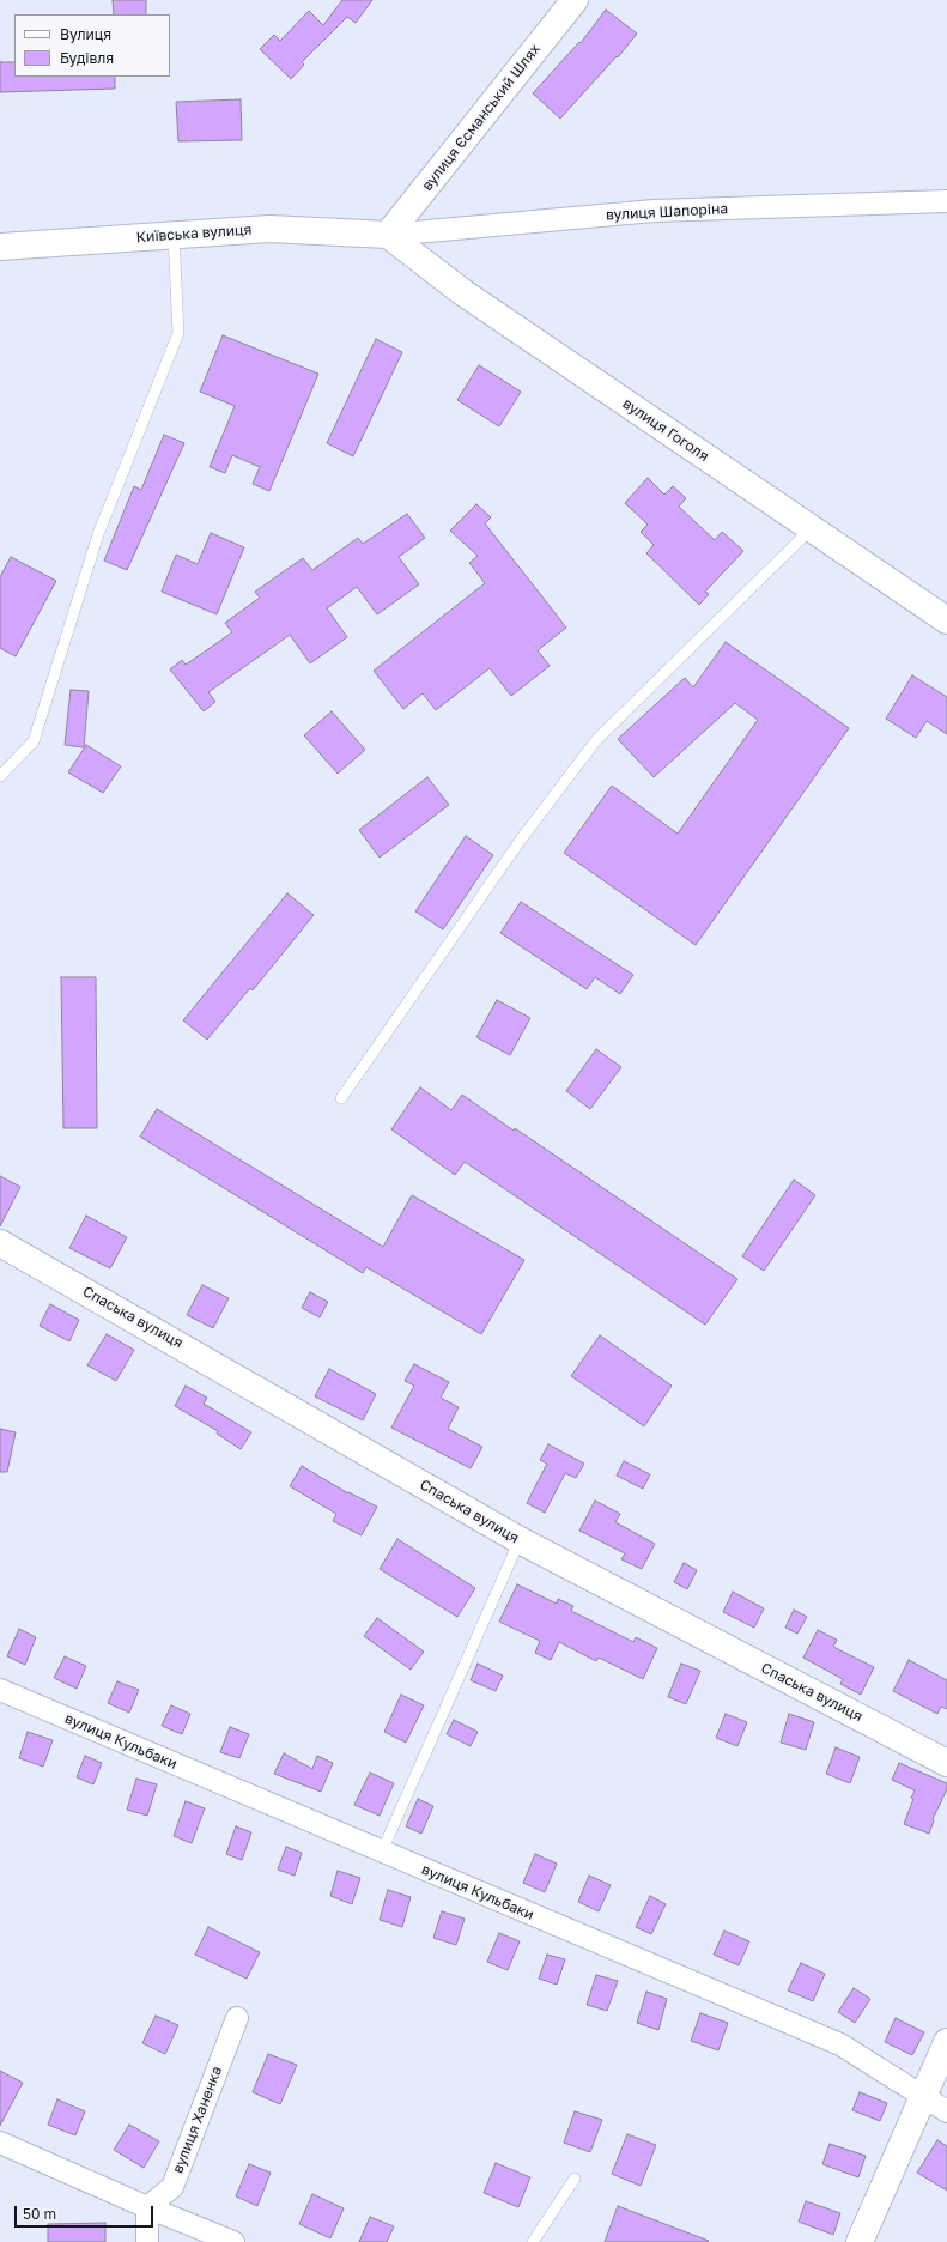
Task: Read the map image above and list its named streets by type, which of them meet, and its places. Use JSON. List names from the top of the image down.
{
  "streets": {
    "street": [
      "вулиця Єсманський Шлях",
      "вулиця Шапоріна",
      "Київська вулиця",
      "вулиця Гоголя",
      "Спаська вулиця",
      "вулиця Кульбаки",
      "вулиця Ханенка"
    ]
  },
  "crossings": [
    ["вулиця Єсманський Шлях", "вулиця Шапоріна"],
    ["вулиця Єсманський Шлях", "Київська вулиця"],
    ["вулиця Єсманський Шлях", "вулиця Гоголя"],
    ["вулиця Шапоріна", "Київська вулиця"],
    ["вулиця Шапоріна", "вулиця Гоголя"],
    ["Київська вулиця", "вулиця Гоголя"]
  ],
  "legend": ["Вулиця", "Будівля"],
  "scale_bar": "50 m"
}
